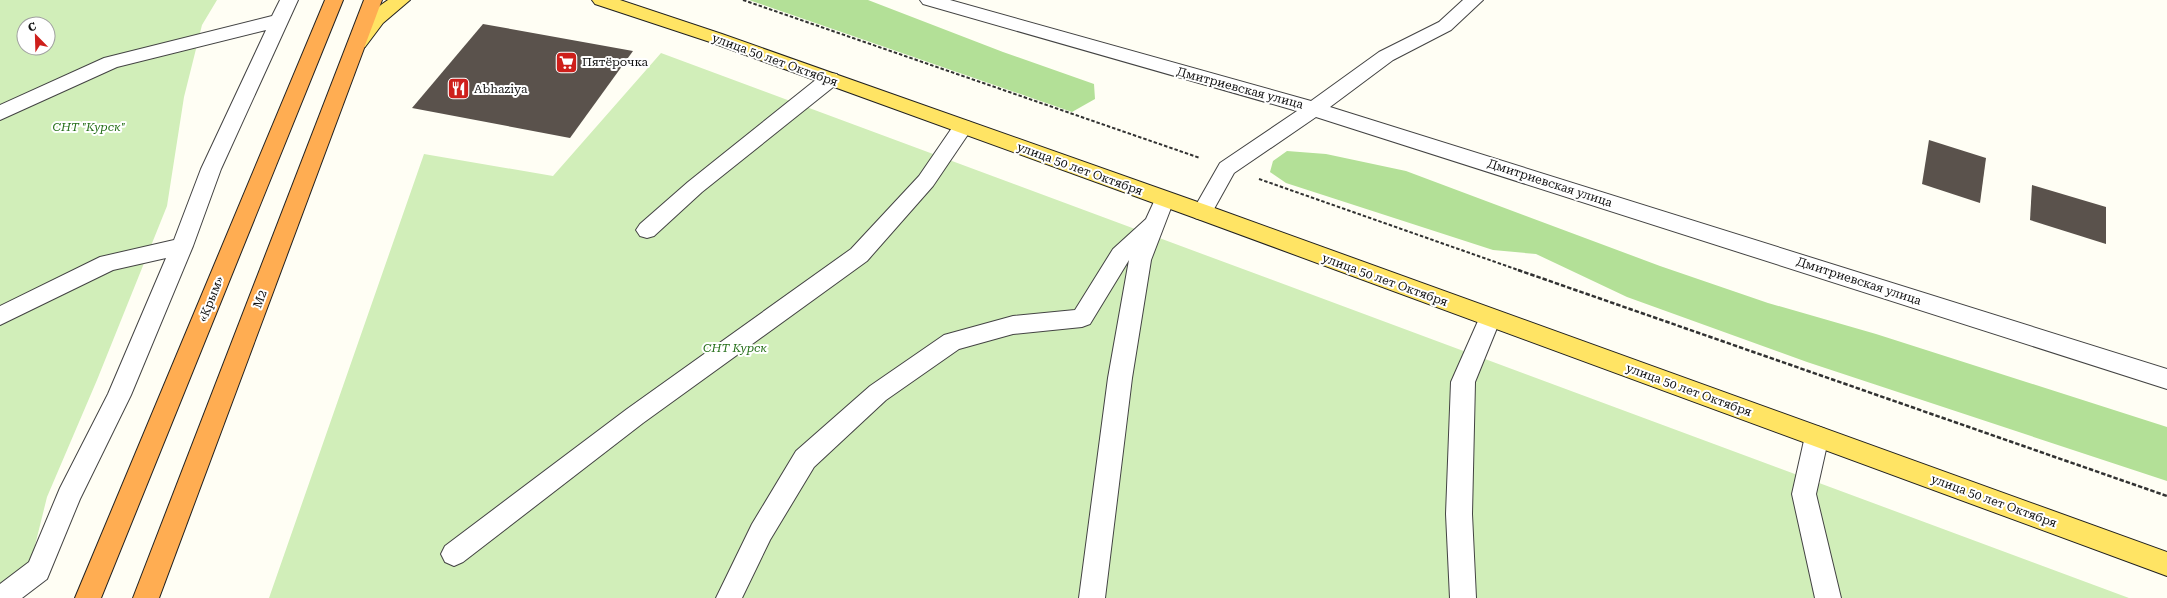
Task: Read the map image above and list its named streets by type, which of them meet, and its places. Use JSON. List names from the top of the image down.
{
  "streets": {
    "highway": ["«Крым»", "М2"],
    "main road": ["улица 50 лет Октября"],
    "street": ["Дмитриевская улица"]
  },
  "parks": ["СНТ \"Курск\"", "СНТ Курск"],
  "places": {
    "supermarket": ["Пятёрочка"],
    "restaurant": ["Abhaziya"]
  },
  "north": "top left"
}
